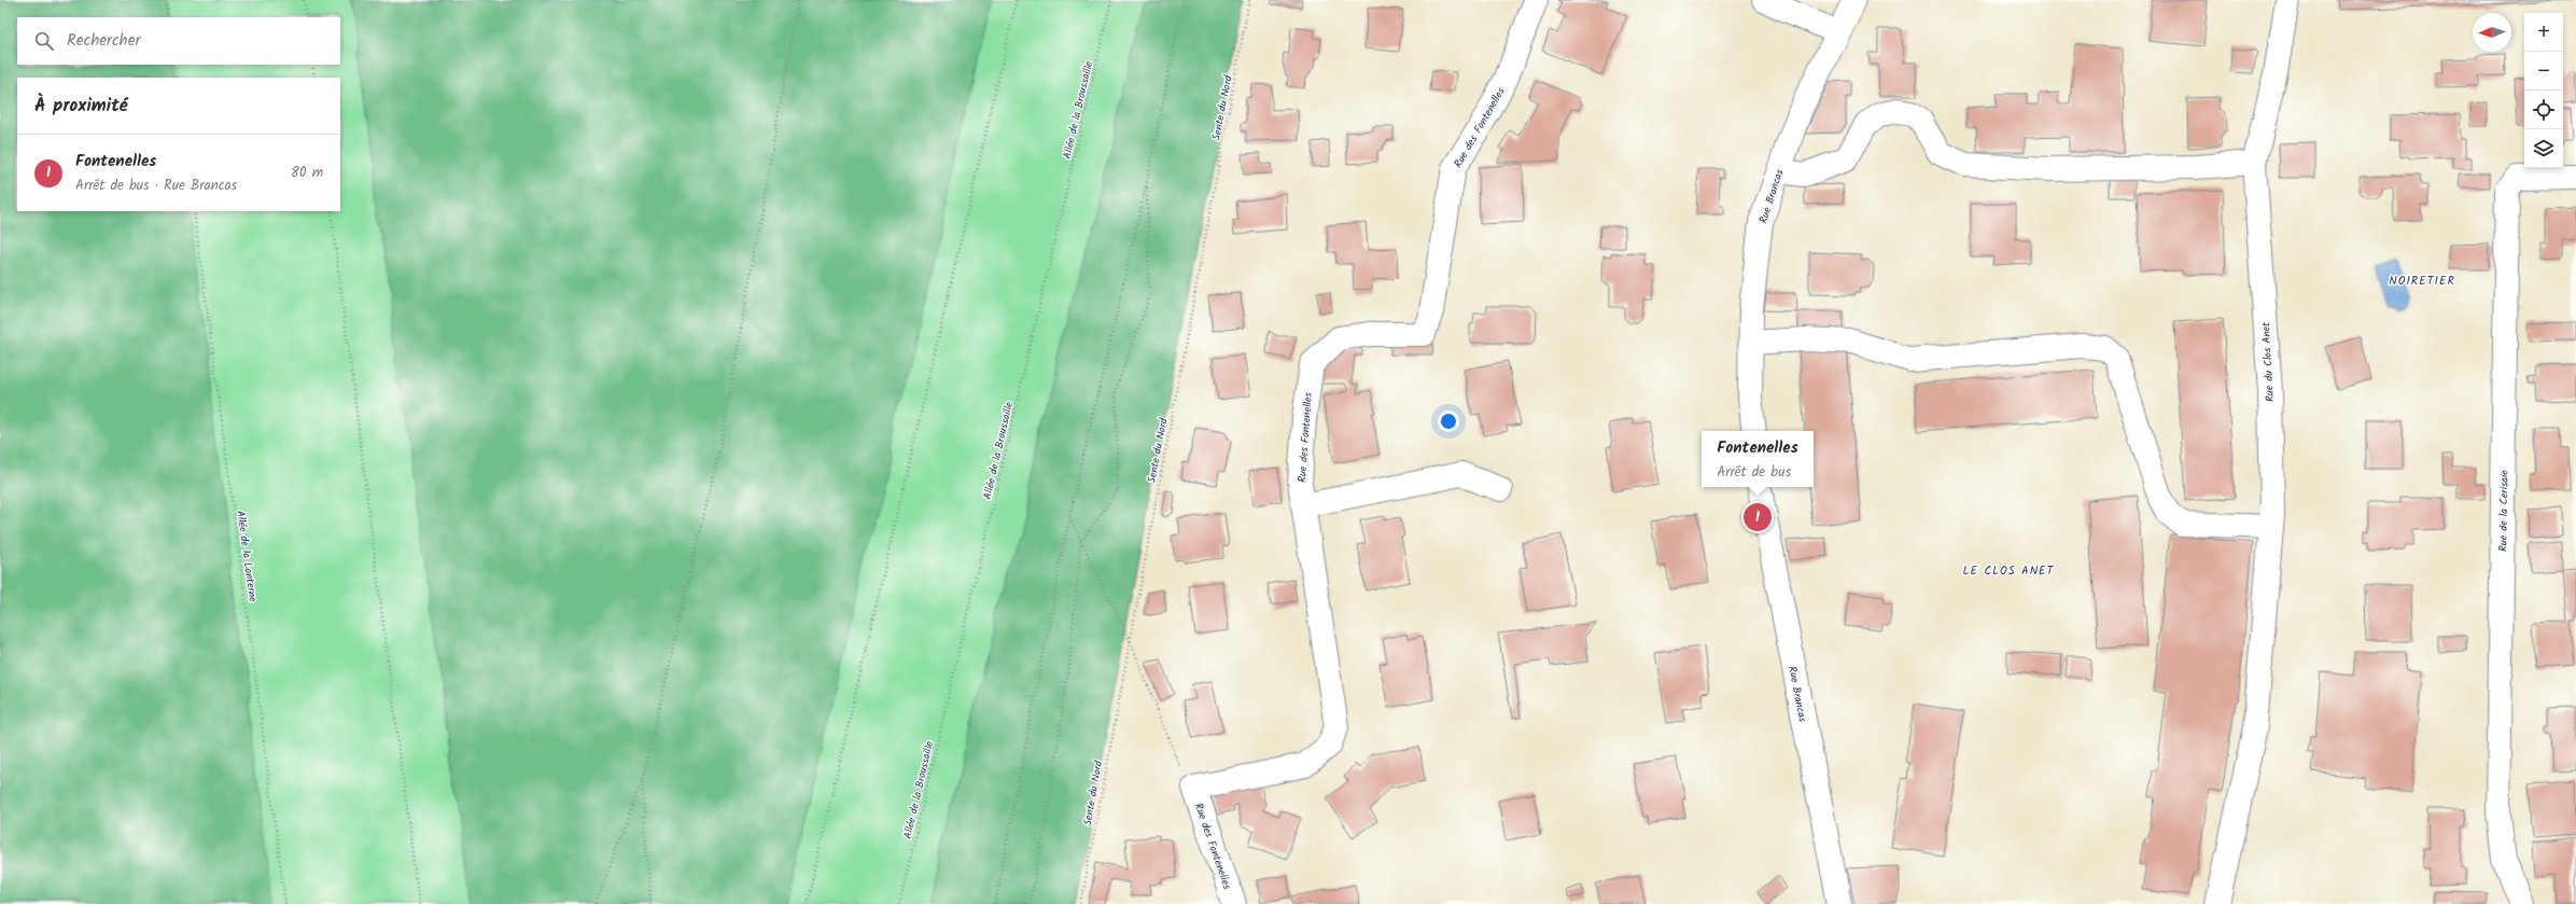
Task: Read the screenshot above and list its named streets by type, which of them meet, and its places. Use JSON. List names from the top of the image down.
{
  "streets": {
    "street": [
      "Rue des Fontenelles",
      "Rue Brancas",
      "Rue du Clos Anet",
      "Rue de la Cerisaie"
    ],
    "path": ["Sente du Nord", "Allée de la Broussaille", "Allée de la Lanterne"]
  },
  "districts": ["NOIRETIER", "LE CLOS ANET"],
  "north": "left",
  "page": {
    "map_buttons": ["+", "−"],
    "search": "Rechercher",
    "heading": "À proximité",
    "list": [
      {
        "mark": "1",
        "name": "Fontenelles",
        "note": "Arrêt de bus · Rue Brancas",
        "value": "80 m"
      }
    ],
    "popup": ["Fontenelles", "Arrêt de bus"],
    "pins": "1"
  }
}
